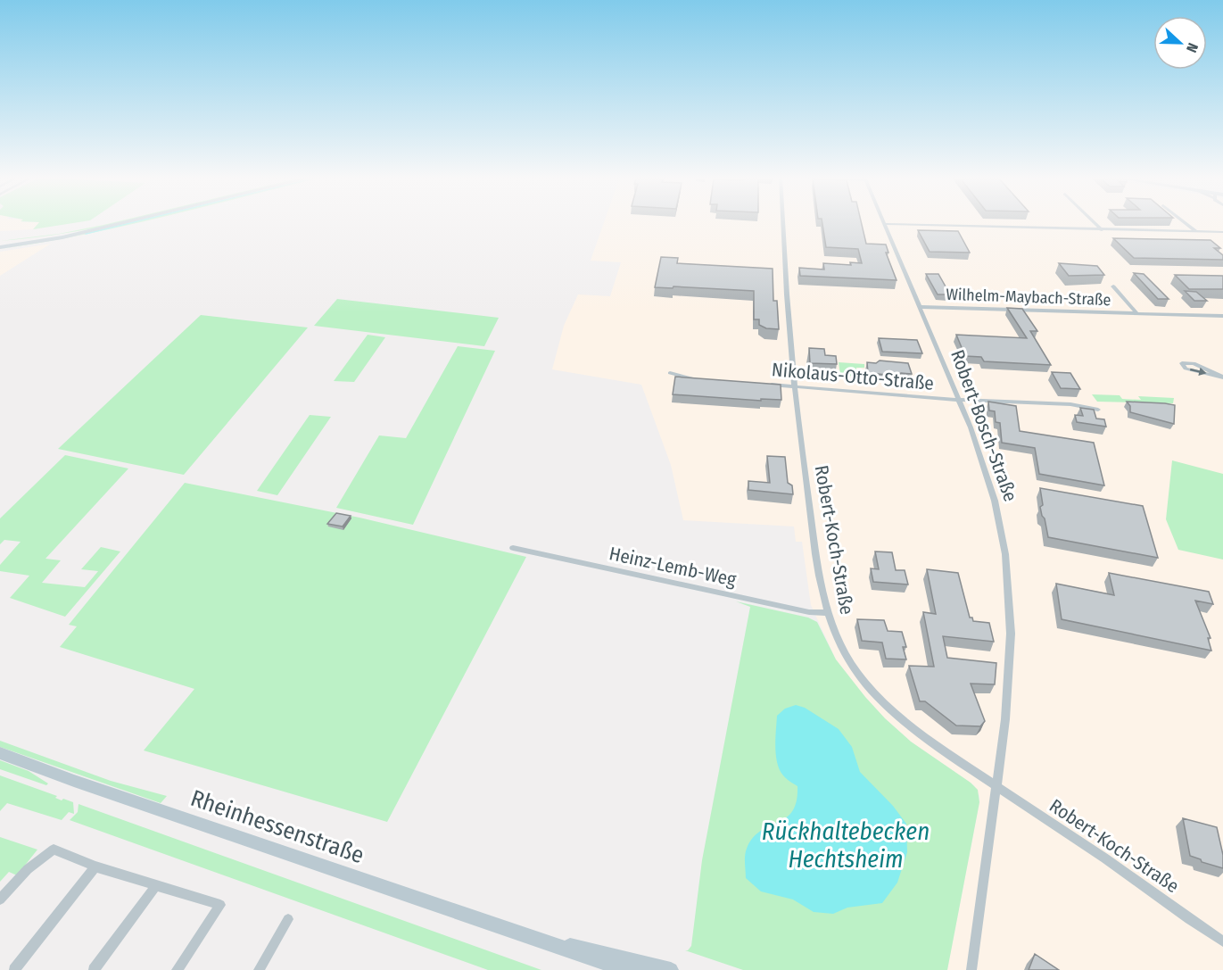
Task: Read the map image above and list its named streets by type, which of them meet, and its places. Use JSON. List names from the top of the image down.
{
  "streets": {
    "main road": ["Rheinhessenstraße"],
    "street": [
      "Wilhelm-Maybach-Straße",
      "Nikolaus-Otto-Straße",
      "Robert-Bosch-Straße",
      "Robert-Koch-Straße",
      "Heinz-Lemb-Weg"
    ]
  },
  "crossings": [
    ["Wilhelm-Maybach-Straße", "Robert-Bosch-Straße"],
    ["Nikolaus-Otto-Straße", "Robert-Bosch-Straße"],
    ["Nikolaus-Otto-Straße", "Robert-Koch-Straße"],
    ["Robert-Bosch-Straße", "Robert-Koch-Straße"],
    ["Robert-Koch-Straße", "Heinz-Lemb-Weg"]
  ],
  "water": ["Rückhaltebecken Hechtsheim"],
  "north": "right"
}
